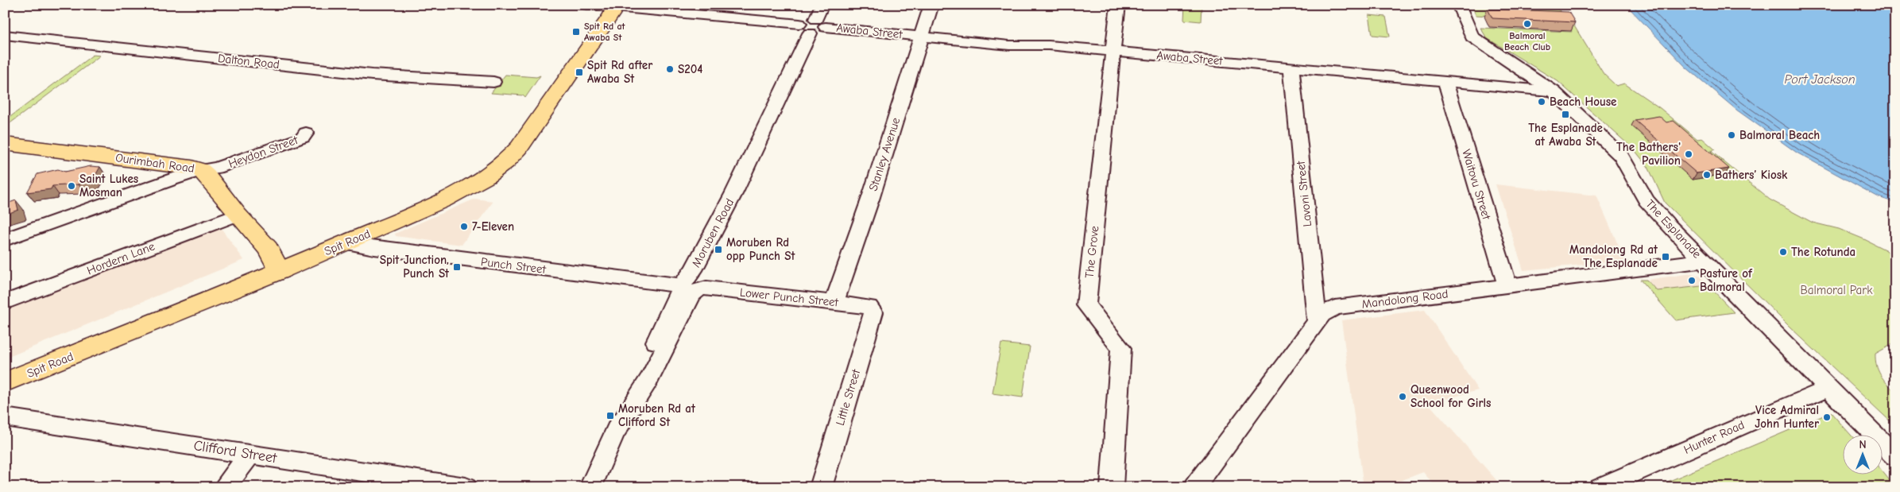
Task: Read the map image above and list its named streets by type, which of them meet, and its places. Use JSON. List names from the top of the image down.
{
  "streets": {
    "main road": ["Ourimbah Road", "Spit Road"],
    "street": [
      "Awaba Street",
      "Dalton Road",
      "Heydon Street",
      "Stanley Avenue",
      "Waitovu Street",
      "Lavoni Street",
      "The Esplanade",
      "Moruben Road",
      "The Grove",
      "Hordern Lane",
      "Punch Street",
      "Lower Punch Street",
      "Mandolong Road",
      "Little Street",
      "Hunter Road",
      "Clifford Street"
    ]
  },
  "crossings": [
    ["Awaba Street", "Stanley Avenue"],
    ["Awaba Street", "Waitovu Street"],
    ["Awaba Street", "Lavoni Street"],
    ["Awaba Street", "The Esplanade"],
    ["Awaba Street", "Moruben Road"],
    ["Awaba Street", "Spit Road"],
    ["Awaba Street", "The Grove"],
    ["Heydon Street", "Ourimbah Road"],
    ["Stanley Avenue", "Lower Punch Street"],
    ["Ourimbah Road", "Spit Road"],
    ["Ourimbah Road", "Hordern Lane"],
    ["Waitovu Street", "Mandolong Road"],
    ["Lavoni Street", "Mandolong Road"],
    ["The Esplanade", "Mandolong Road"],
    ["The Esplanade", "Hunter Road"],
    ["Moruben Road", "Punch Street"],
    ["Moruben Road", "Lower Punch Street"],
    ["Spit Road", "Punch Street"],
    ["Lower Punch Street", "Little Street"]
  ],
  "water": ["Port Jackson"],
  "parks": ["Balmoral Park"],
  "places": {
    "other": [
      "Balmoral Beach Club",
      "S204",
      "Beach House",
      "Balmoral Beach",
      "The Bathers' Pavilion",
      "Bathers’ Kiosk",
      "Saint Lukes Mosman",
      "7-Eleven",
      "The Rotunda",
      "Pasture of Balmoral",
      "Queenwood School for Girls",
      "Vice Admiral John Hunter"
    ],
    "transit": [
      "Spit Rd at Awaba St",
      "Spit Rd after Awaba St",
      "The Esplanade at Awaba St",
      "Moruben Rd opp Punch St",
      "Mandolong Rd at The Esplanade",
      "Spit Junction, Punch St",
      "Moruben Rd at Clifford St"
    ]
  },
  "north": "top"
}
